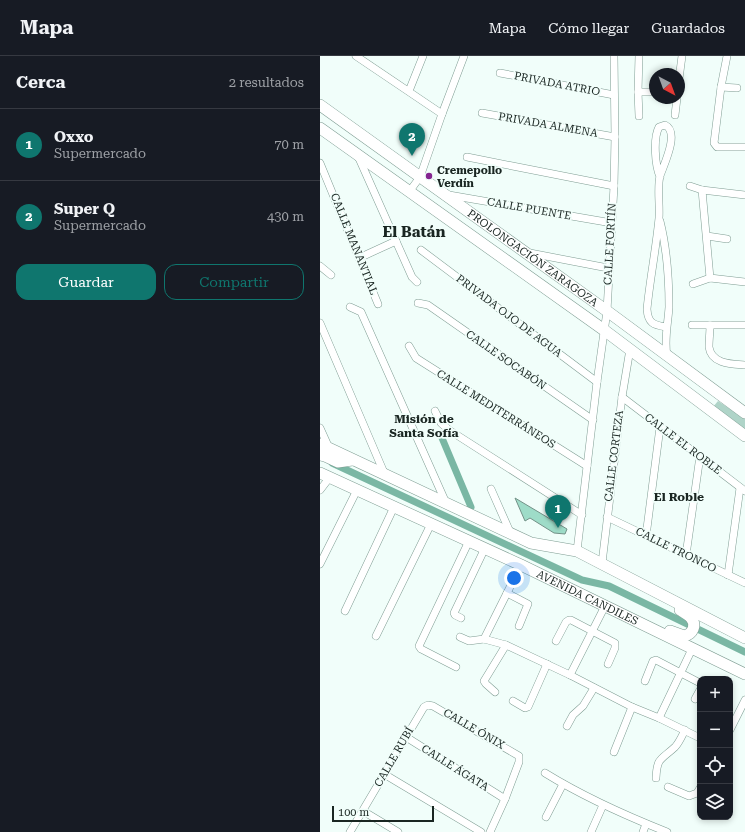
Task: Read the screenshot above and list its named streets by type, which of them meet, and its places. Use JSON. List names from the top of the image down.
{
  "streets": {
    "street": [
      "PRIVADA ATRIO",
      "PRIVADA ALMENA",
      "CALLE PUENTE",
      "CALLE MANANTIAL",
      "CALLE FORTÍN",
      "PROLONGACIÓN ZARAGOZA",
      "PRIVADA OJO DE AGUA",
      "CALLE SOCABÓN",
      "CALLE MEDITERRÁNEOS",
      "CALLE EL ROBLE",
      "CALLE CORTEZA",
      "CALLE TRONCO",
      "AVENIDA CANDILES",
      "CALLE ÓNIX",
      "CALLE RUBÍ",
      "CALLE ÁGATA"
    ]
  },
  "crossings": [
    ["PRIVADA ATRIO", "CALLE FORTÍN"],
    ["PRIVADA ALMENA", "CALLE FORTÍN"],
    ["CALLE PUENTE", "CALLE FORTÍN"],
    ["CALLE PUENTE", "PROLONGACIÓN ZARAGOZA"],
    ["CALLE FORTÍN", "PROLONGACIÓN ZARAGOZA"],
    ["CALLE FORTÍN", "PRIVADA OJO DE AGUA"],
    ["CALLE FORTÍN", "CALLE SOCABÓN"],
    ["CALLE FORTÍN", "CALLE MEDITERRÁNEOS"],
    ["PROLONGACIÓN ZARAGOZA", "CALLE CORTEZA"],
    ["CALLE EL ROBLE", "CALLE CORTEZA"],
    ["CALLE CORTEZA", "CALLE TRONCO"],
    ["CALLE ÓNIX", "CALLE RUBÍ"],
    ["CALLE ÓNIX", "CALLE ÁGATA"],
    ["CALLE RUBÍ", "CALLE ÁGATA"]
  ],
  "districts": ["El Batán", "Misión de Santa Sofía", "El Roble"],
  "places": ["Cremepollo Verdín"],
  "scale_bar": "100 m",
  "north": "bottom right",
  "page": {
    "header": "Mapa",
    "nav": ["Mapa", "Cómo llegar", "Guardados"],
    "heading": ["Cerca", "2 resultados"],
    "list": [
      {
        "mark": "1",
        "name": "Oxxo",
        "note": "Supermercado",
        "value": "70 m"
      },
      {
        "mark": "2",
        "name": "Super Q",
        "note": "Supermercado",
        "value": "430 m"
      }
    ],
    "pins": ["2", "1"],
    "buttons": ["Guardar", "Compartir"],
    "map_buttons": ["+", "−"],
    "scale": "100 m"
  }
}
